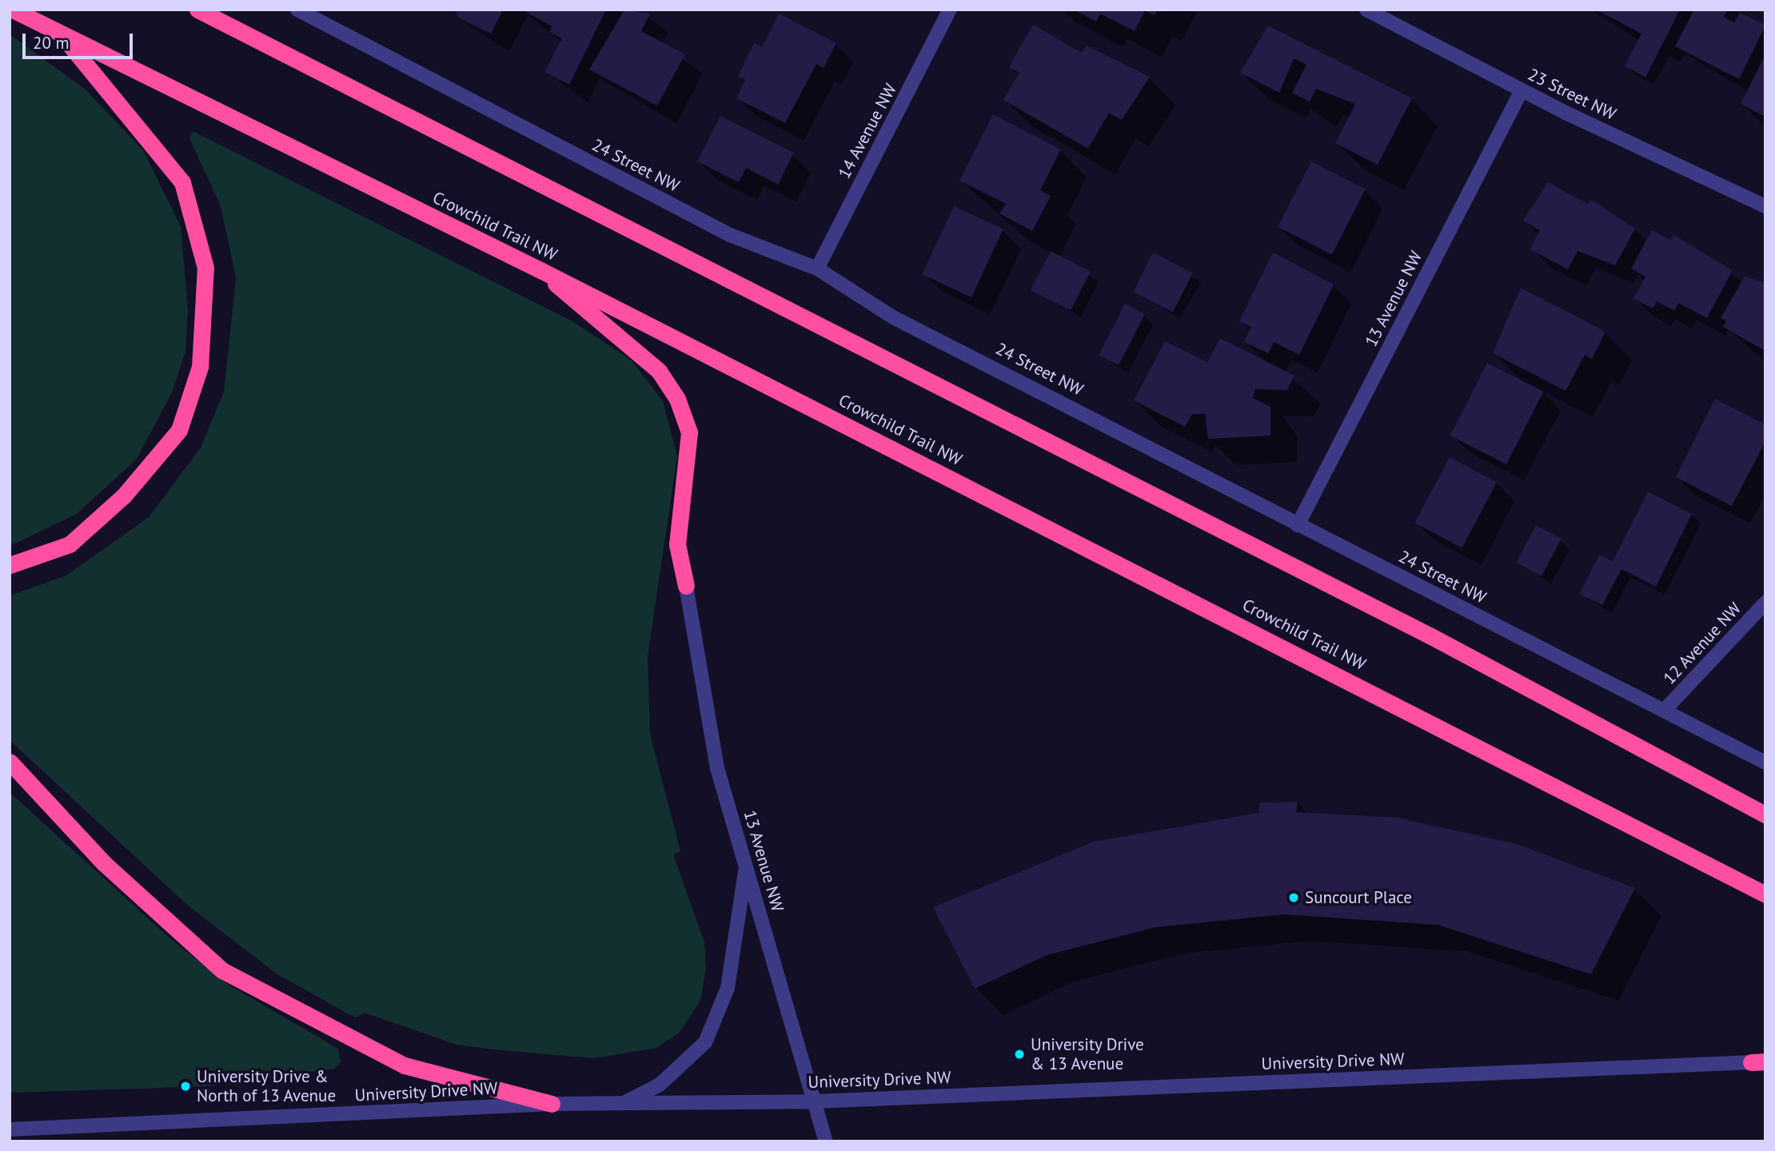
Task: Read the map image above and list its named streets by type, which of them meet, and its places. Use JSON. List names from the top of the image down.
{
  "streets": {
    "highway": ["Crowchild Trail NW"],
    "street": [
      "23 Street NW",
      "14 Avenue NW",
      "24 Street NW",
      "13 Avenue NW",
      "12 Avenue NW",
      "University Drive NW"
    ]
  },
  "crossings": [
    ["23 Street NW", "13 Avenue NW"],
    ["14 Avenue NW", "24 Street NW"],
    ["24 Street NW", "13 Avenue NW"],
    ["24 Street NW", "12 Avenue NW"],
    ["13 Avenue NW", "University Drive NW"]
  ],
  "places": ["Suncourt Place", "University Drive & 13 Avenue", "University Drive & North of 13 Avenue"],
  "scale_bar": "20 m"
}
